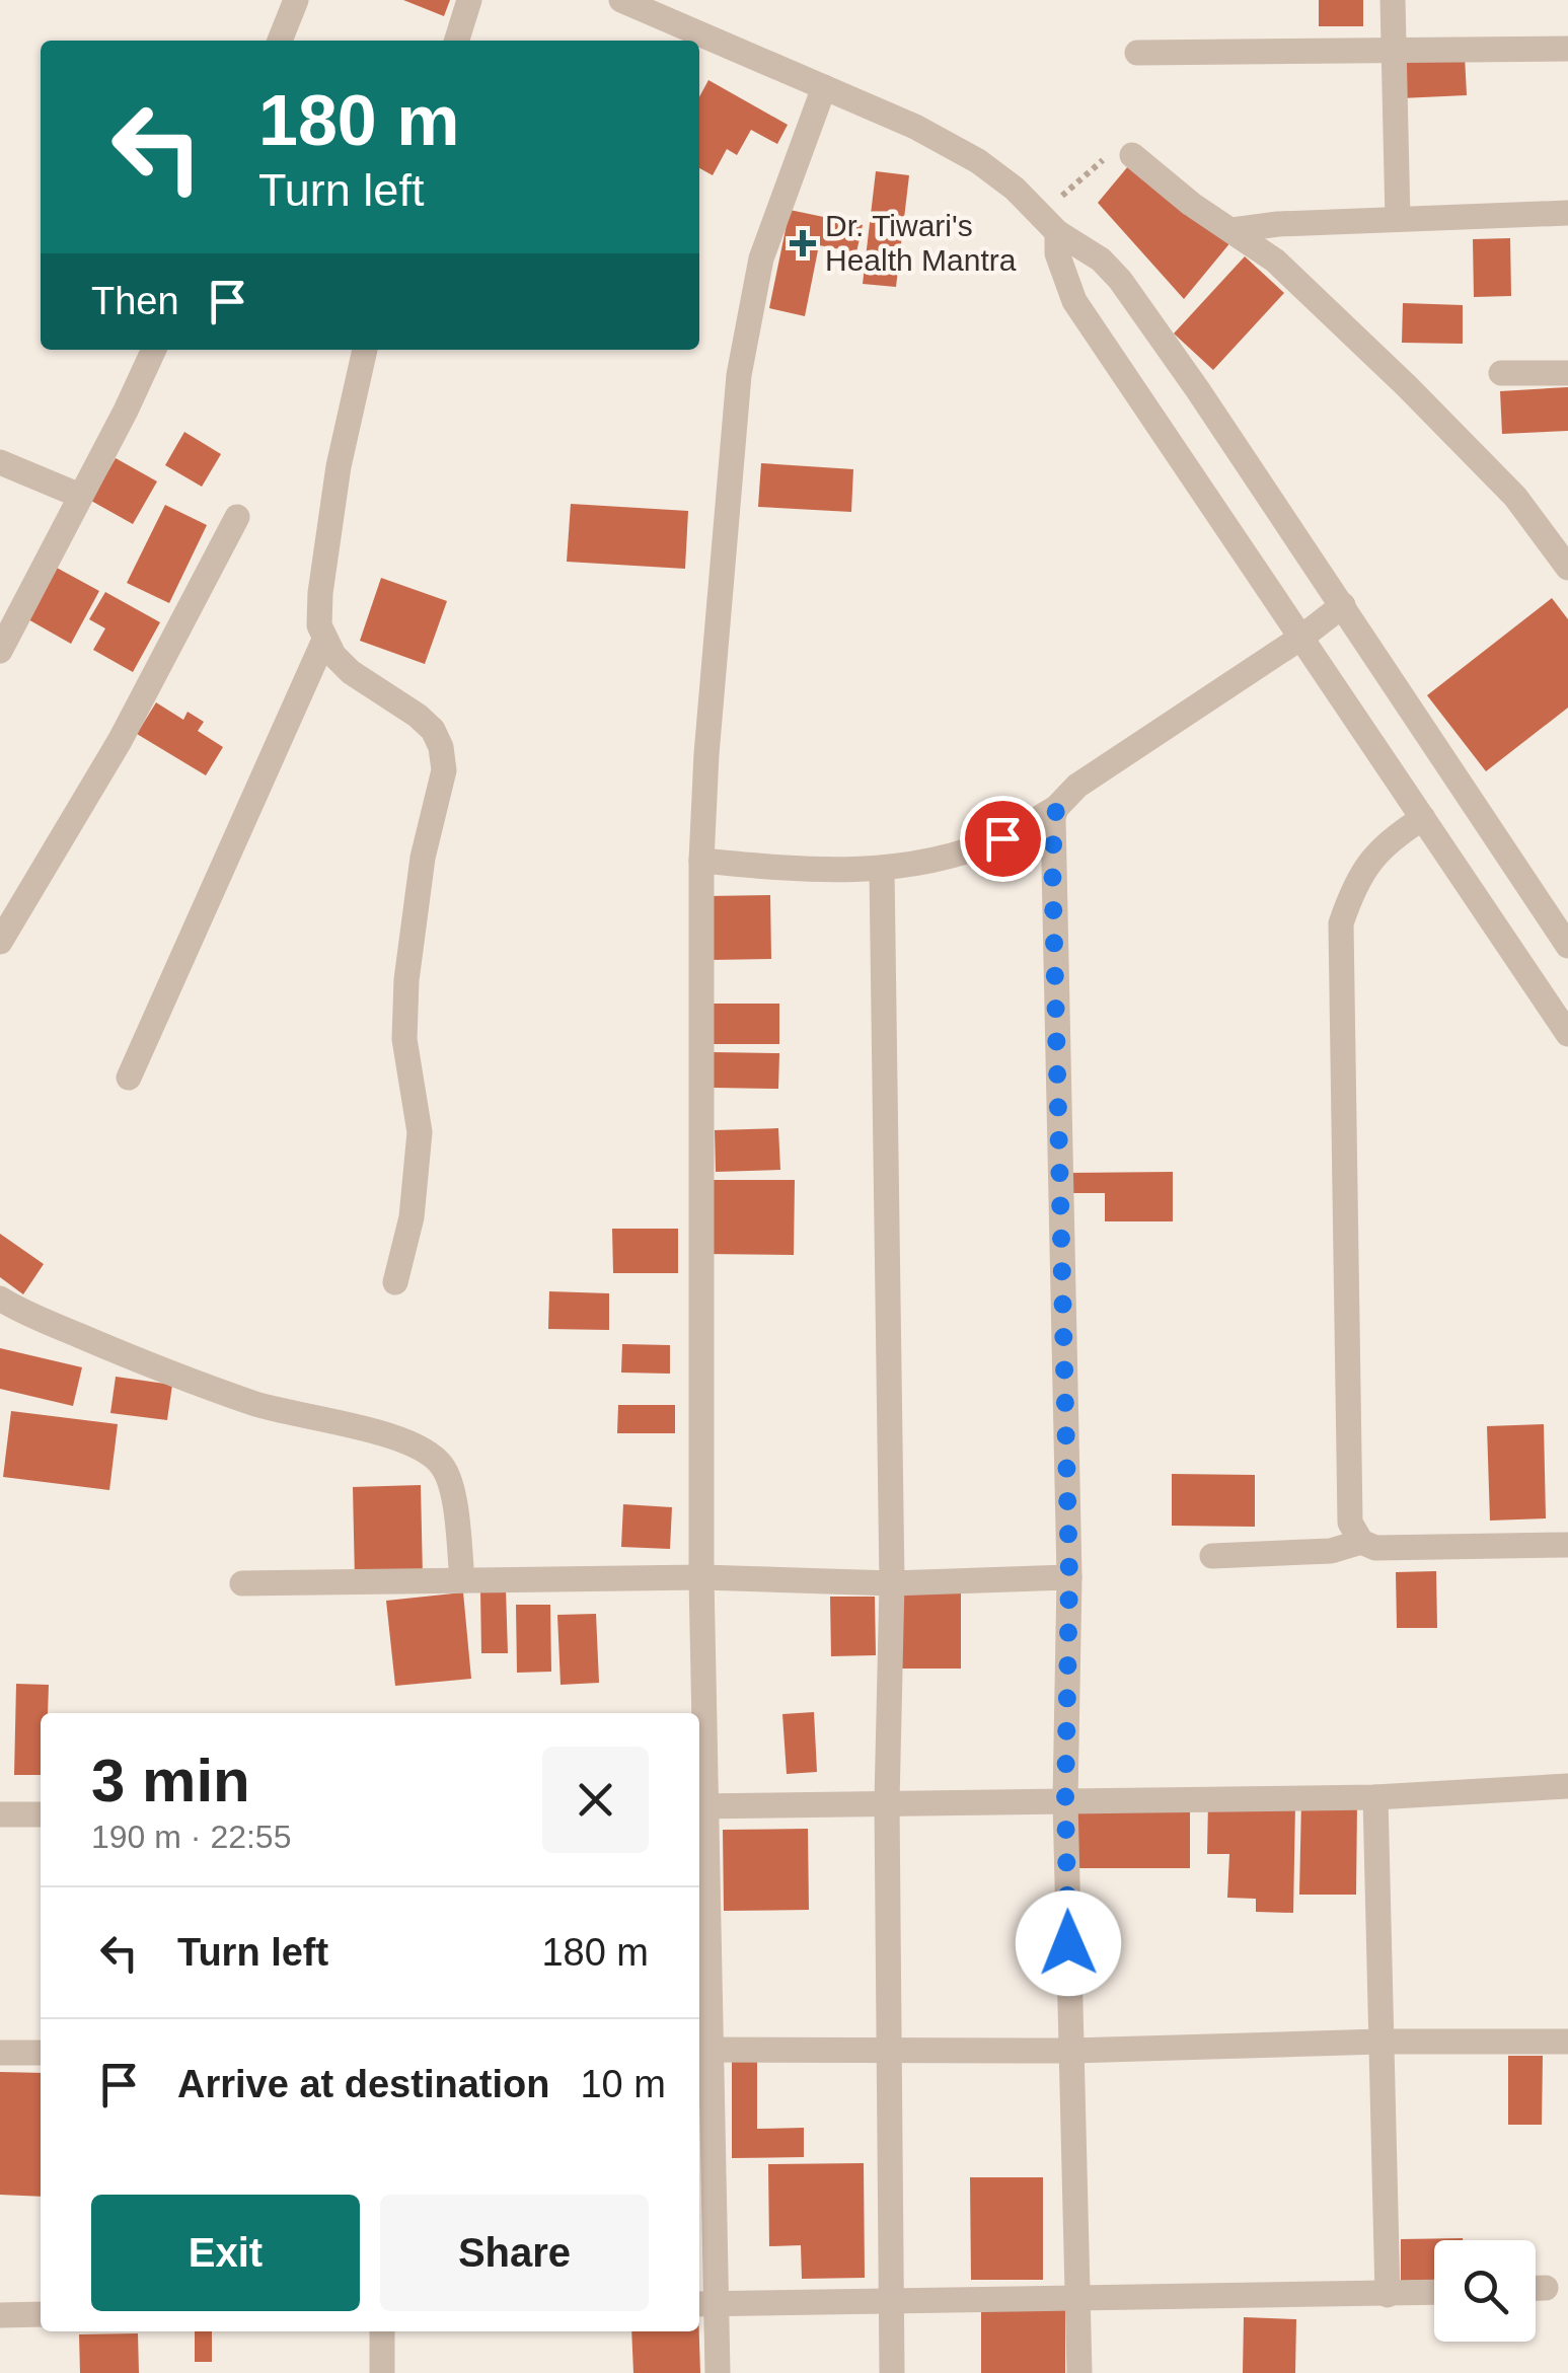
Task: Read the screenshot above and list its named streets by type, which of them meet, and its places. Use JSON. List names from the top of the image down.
{
  "places": {
    "health": ["Dr. Tiwari's Health Mantra"]
  },
  "page": {
    "turn": ["180 m", "Turn left"],
    "then": "Then",
    "heading": ["3 min", "190 m · 22:55"],
    "list": [
      {
        "name": "Turn left",
        "value": "180 m"
      },
      {
        "name": "Arrive at destination",
        "value": "10 m"
      }
    ],
    "buttons": ["Exit", "Share"]
  }
}
